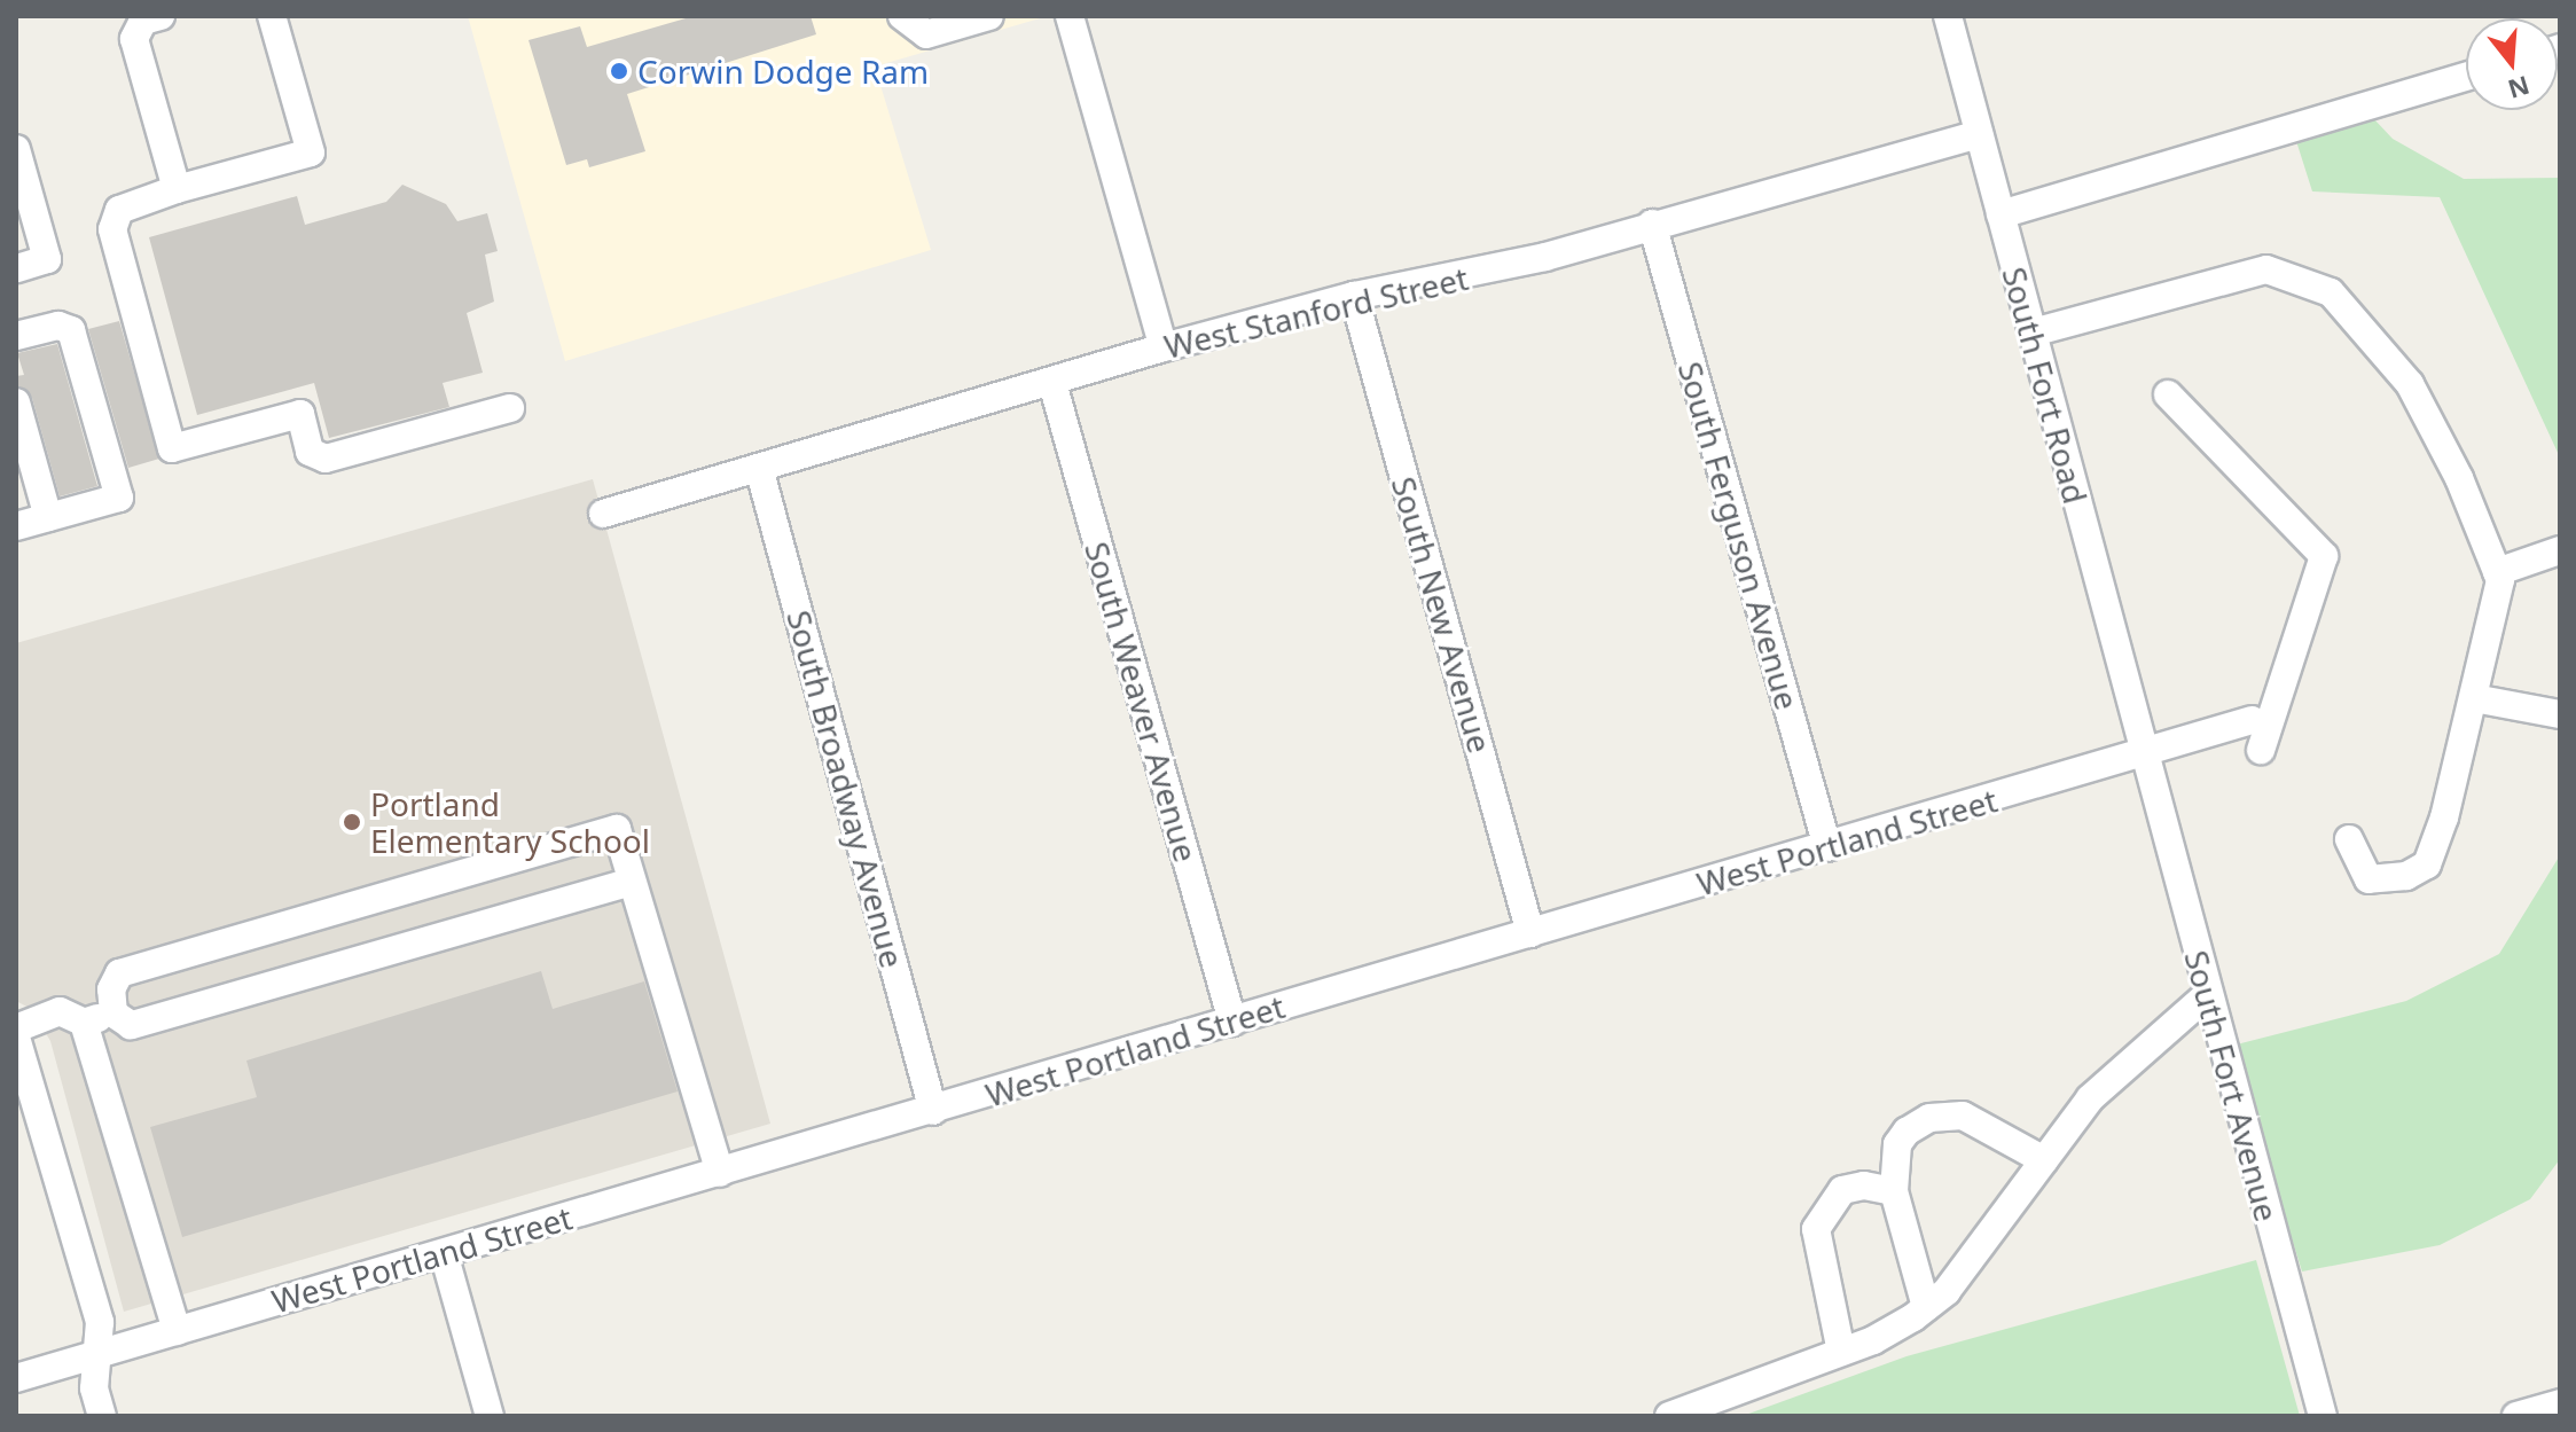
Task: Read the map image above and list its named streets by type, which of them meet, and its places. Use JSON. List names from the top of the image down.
{
  "streets": {
    "street": [
      "West Stanford Street",
      "South Fort Road",
      "South Ferguson Avenue",
      "South New Avenue",
      "South Weaver Avenue",
      "South Broadway Avenue",
      "West Portland Street",
      "South Fort Avenue"
    ]
  },
  "crossings": [
    ["West Stanford Street", "South Fort Road"],
    ["West Stanford Street", "South Ferguson Avenue"],
    ["West Stanford Street", "South New Avenue"],
    ["West Stanford Street", "South Weaver Avenue"],
    ["West Stanford Street", "South Broadway Avenue"],
    ["South Fort Road", "West Portland Street"],
    ["South Fort Road", "South Fort Avenue"],
    ["South Ferguson Avenue", "West Portland Street"],
    ["South New Avenue", "West Portland Street"],
    ["South Weaver Avenue", "West Portland Street"],
    ["South Broadway Avenue", "West Portland Street"],
    ["West Portland Street", "South Fort Avenue"]
  ],
  "places": ["Corwin Dodge Ram", "Portland Elementary School"],
  "north": "bottom"
}
